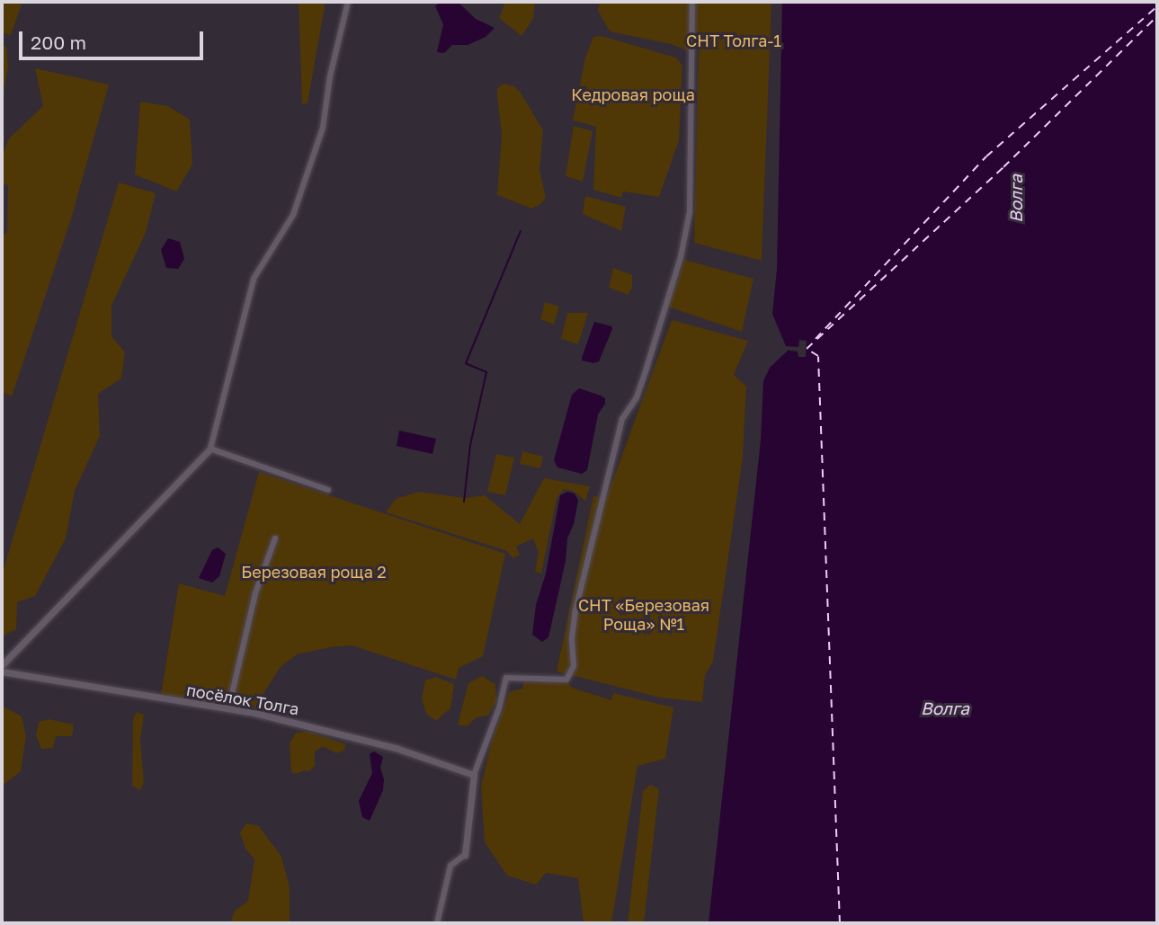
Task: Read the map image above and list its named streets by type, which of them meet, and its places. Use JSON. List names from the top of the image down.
{
  "streets": {
    "street": ["посёлок Толга"]
  },
  "water": ["Волга"],
  "parks": [
    "СНТ Толга-1",
    "Кедровая роща",
    "Березовая роща 2",
    "СНТ «Березовая Роща» №1"
  ],
  "scale_bar": "200 m"
}
